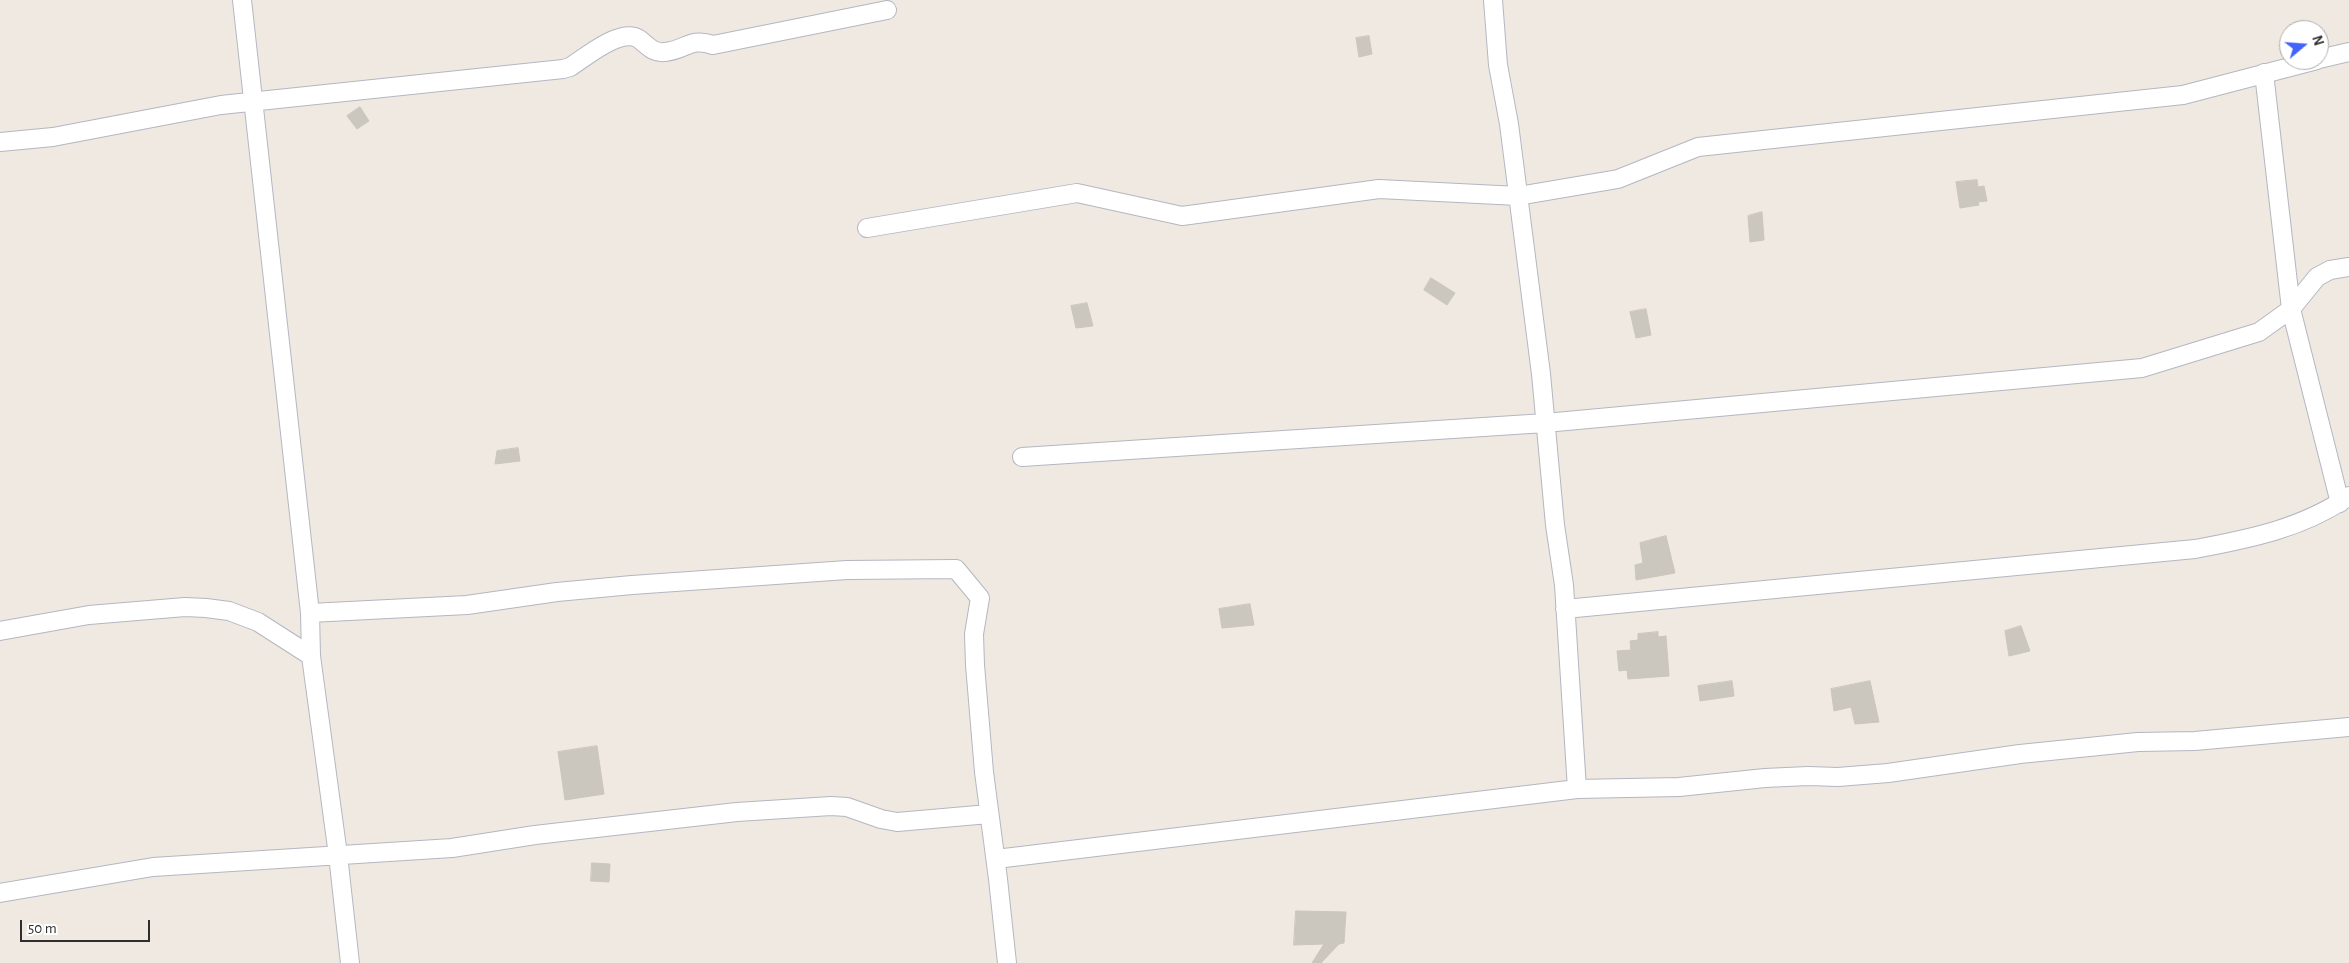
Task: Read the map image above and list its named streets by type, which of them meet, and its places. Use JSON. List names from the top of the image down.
{
  "scale_bar": "50 m",
  "north": "right"
}
